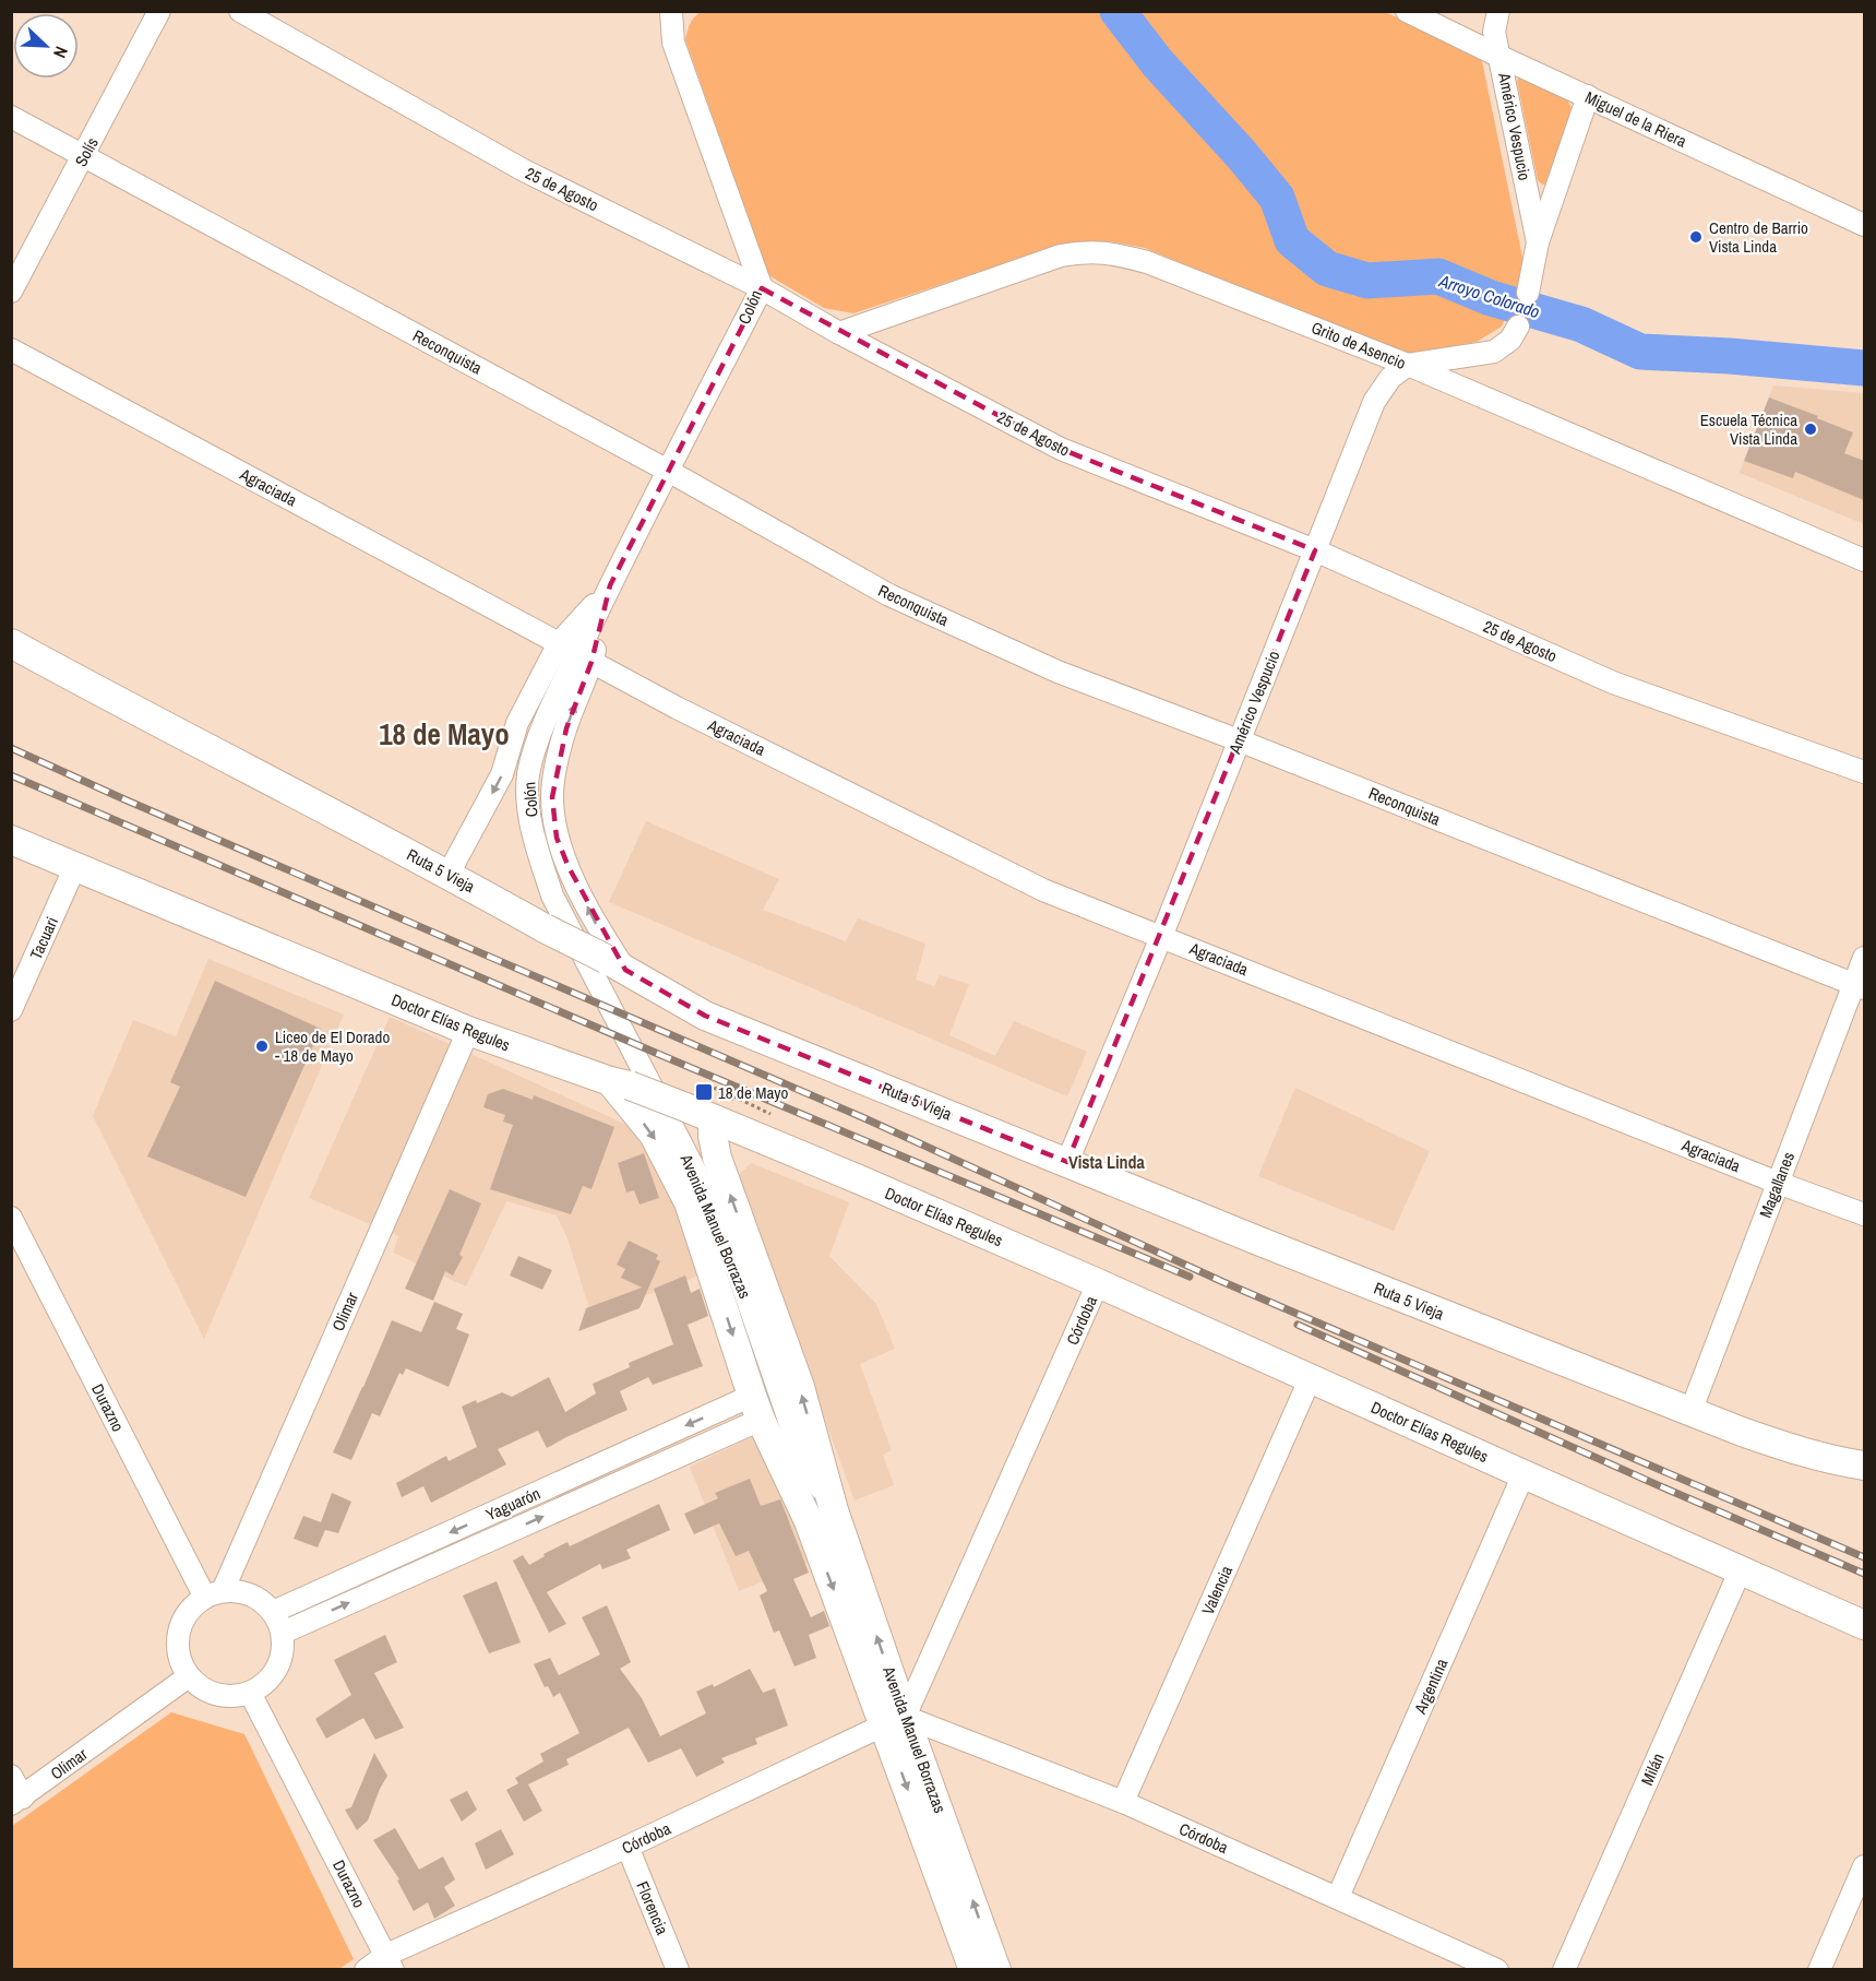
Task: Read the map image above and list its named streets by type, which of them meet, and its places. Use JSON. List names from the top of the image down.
{
  "streets": {
    "street": [
      "Miguel de la Riera",
      "Américo Vespucio",
      "Solís",
      "25 de Agosto",
      "Colón",
      "Grito de Asencio",
      "Reconquista",
      "Agraciada",
      "Ruta 5 Vieja",
      "Tacuari",
      "Doctor Elías Regules",
      "Magallanes",
      "Avenida Manuel Borrazas",
      "Olimar",
      "Córdoba",
      "Durazno",
      "Yaguarón",
      "Valencia",
      "Argentina",
      "Milán",
      "Florencia"
    ]
  },
  "crossings": [
    ["Miguel de la Riera", "Américo Vespucio"],
    ["Américo Vespucio", "25 de Agosto"],
    ["Américo Vespucio", "Grito de Asencio"],
    ["Américo Vespucio", "Reconquista"],
    ["Américo Vespucio", "Agraciada"],
    ["Américo Vespucio", "Ruta 5 Vieja"],
    ["Solís", "Reconquista"],
    ["25 de Agosto", "Colón"],
    ["25 de Agosto", "Grito de Asencio"],
    ["Colón", "Reconquista"],
    ["Colón", "Agraciada"],
    ["Colón", "Ruta 5 Vieja"],
    ["Colón", "Avenida Manuel Borrazas"],
    ["Reconquista", "Magallanes"],
    ["Agraciada", "Magallanes"],
    ["Ruta 5 Vieja", "Magallanes"],
    ["Tacuari", "Doctor Elías Regules"],
    ["Doctor Elías Regules", "Avenida Manuel Borrazas"],
    ["Doctor Elías Regules", "Olimar"],
    ["Doctor Elías Regules", "Córdoba"],
    ["Doctor Elías Regules", "Valencia"],
    ["Doctor Elías Regules", "Argentina"],
    ["Doctor Elías Regules", "Milán"],
    ["Avenida Manuel Borrazas", "Córdoba"],
    ["Avenida Manuel Borrazas", "Yaguarón"],
    ["Olimar", "Durazno"],
    ["Olimar", "Yaguarón"],
    ["Córdoba", "Durazno"],
    ["Córdoba", "Valencia"],
    ["Córdoba", "Argentina"],
    ["Córdoba", "Florencia"],
    ["Durazno", "Yaguarón"]
  ],
  "districts": ["18 de Mayo", "Vista Linda"],
  "water": ["Arroyo Colorado"],
  "places": {
    "other": ["Centro de Barrio Vista Linda", "Escuela Técnica Vista Linda", "Liceo de El Dorado - 18 de Mayo"],
    "transit": ["18 de Mayo"]
  },
  "north": "bottom right"
}
